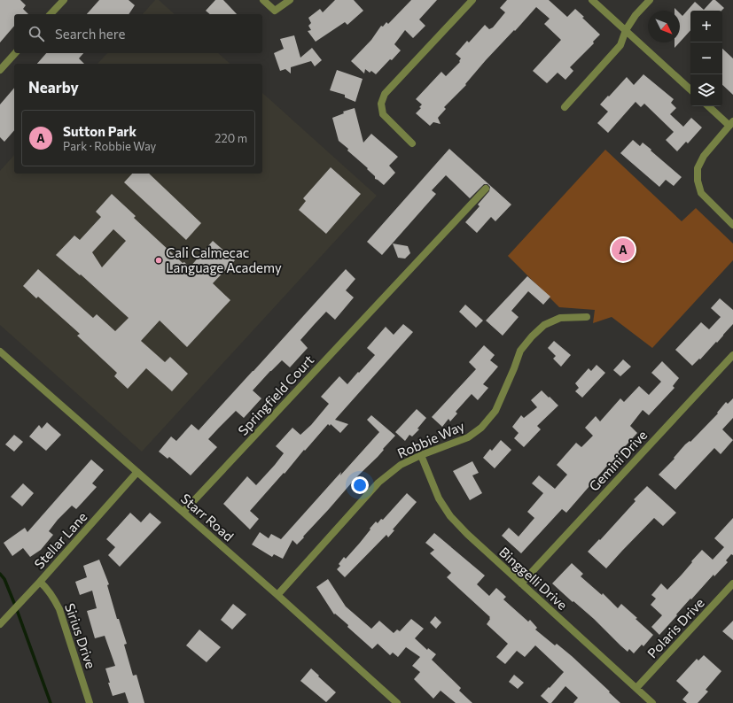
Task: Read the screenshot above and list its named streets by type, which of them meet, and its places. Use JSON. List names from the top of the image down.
{
  "streets": {
    "street": [
      "Springfield Court",
      "Robbie Way",
      "Gemini Drive",
      "Starr Road",
      "Stellar Lane",
      "Binggelli Drive",
      "Polaris Drive",
      "Sirius Drive"
    ]
  },
  "crossings": [
    ["Springfield Court", "Starr Road"],
    ["Robbie Way", "Starr Road"],
    ["Robbie Way", "Binggelli Drive"],
    ["Gemini Drive", "Binggelli Drive"],
    ["Starr Road", "Stellar Lane"],
    ["Stellar Lane", "Sirius Drive"],
    ["Binggelli Drive", "Polaris Drive"]
  ],
  "places": ["Cali Calmecac Language Academy"],
  "north": "bottom right",
  "page": {
    "map_buttons": ["+", "−"],
    "search": "Search here",
    "heading": "Nearby",
    "list": [
      {
        "mark": "A",
        "name": "Sutton Park",
        "note": "Park · Robbie Way",
        "value": "220 m"
      }
    ],
    "pins": "A"
  }
}
